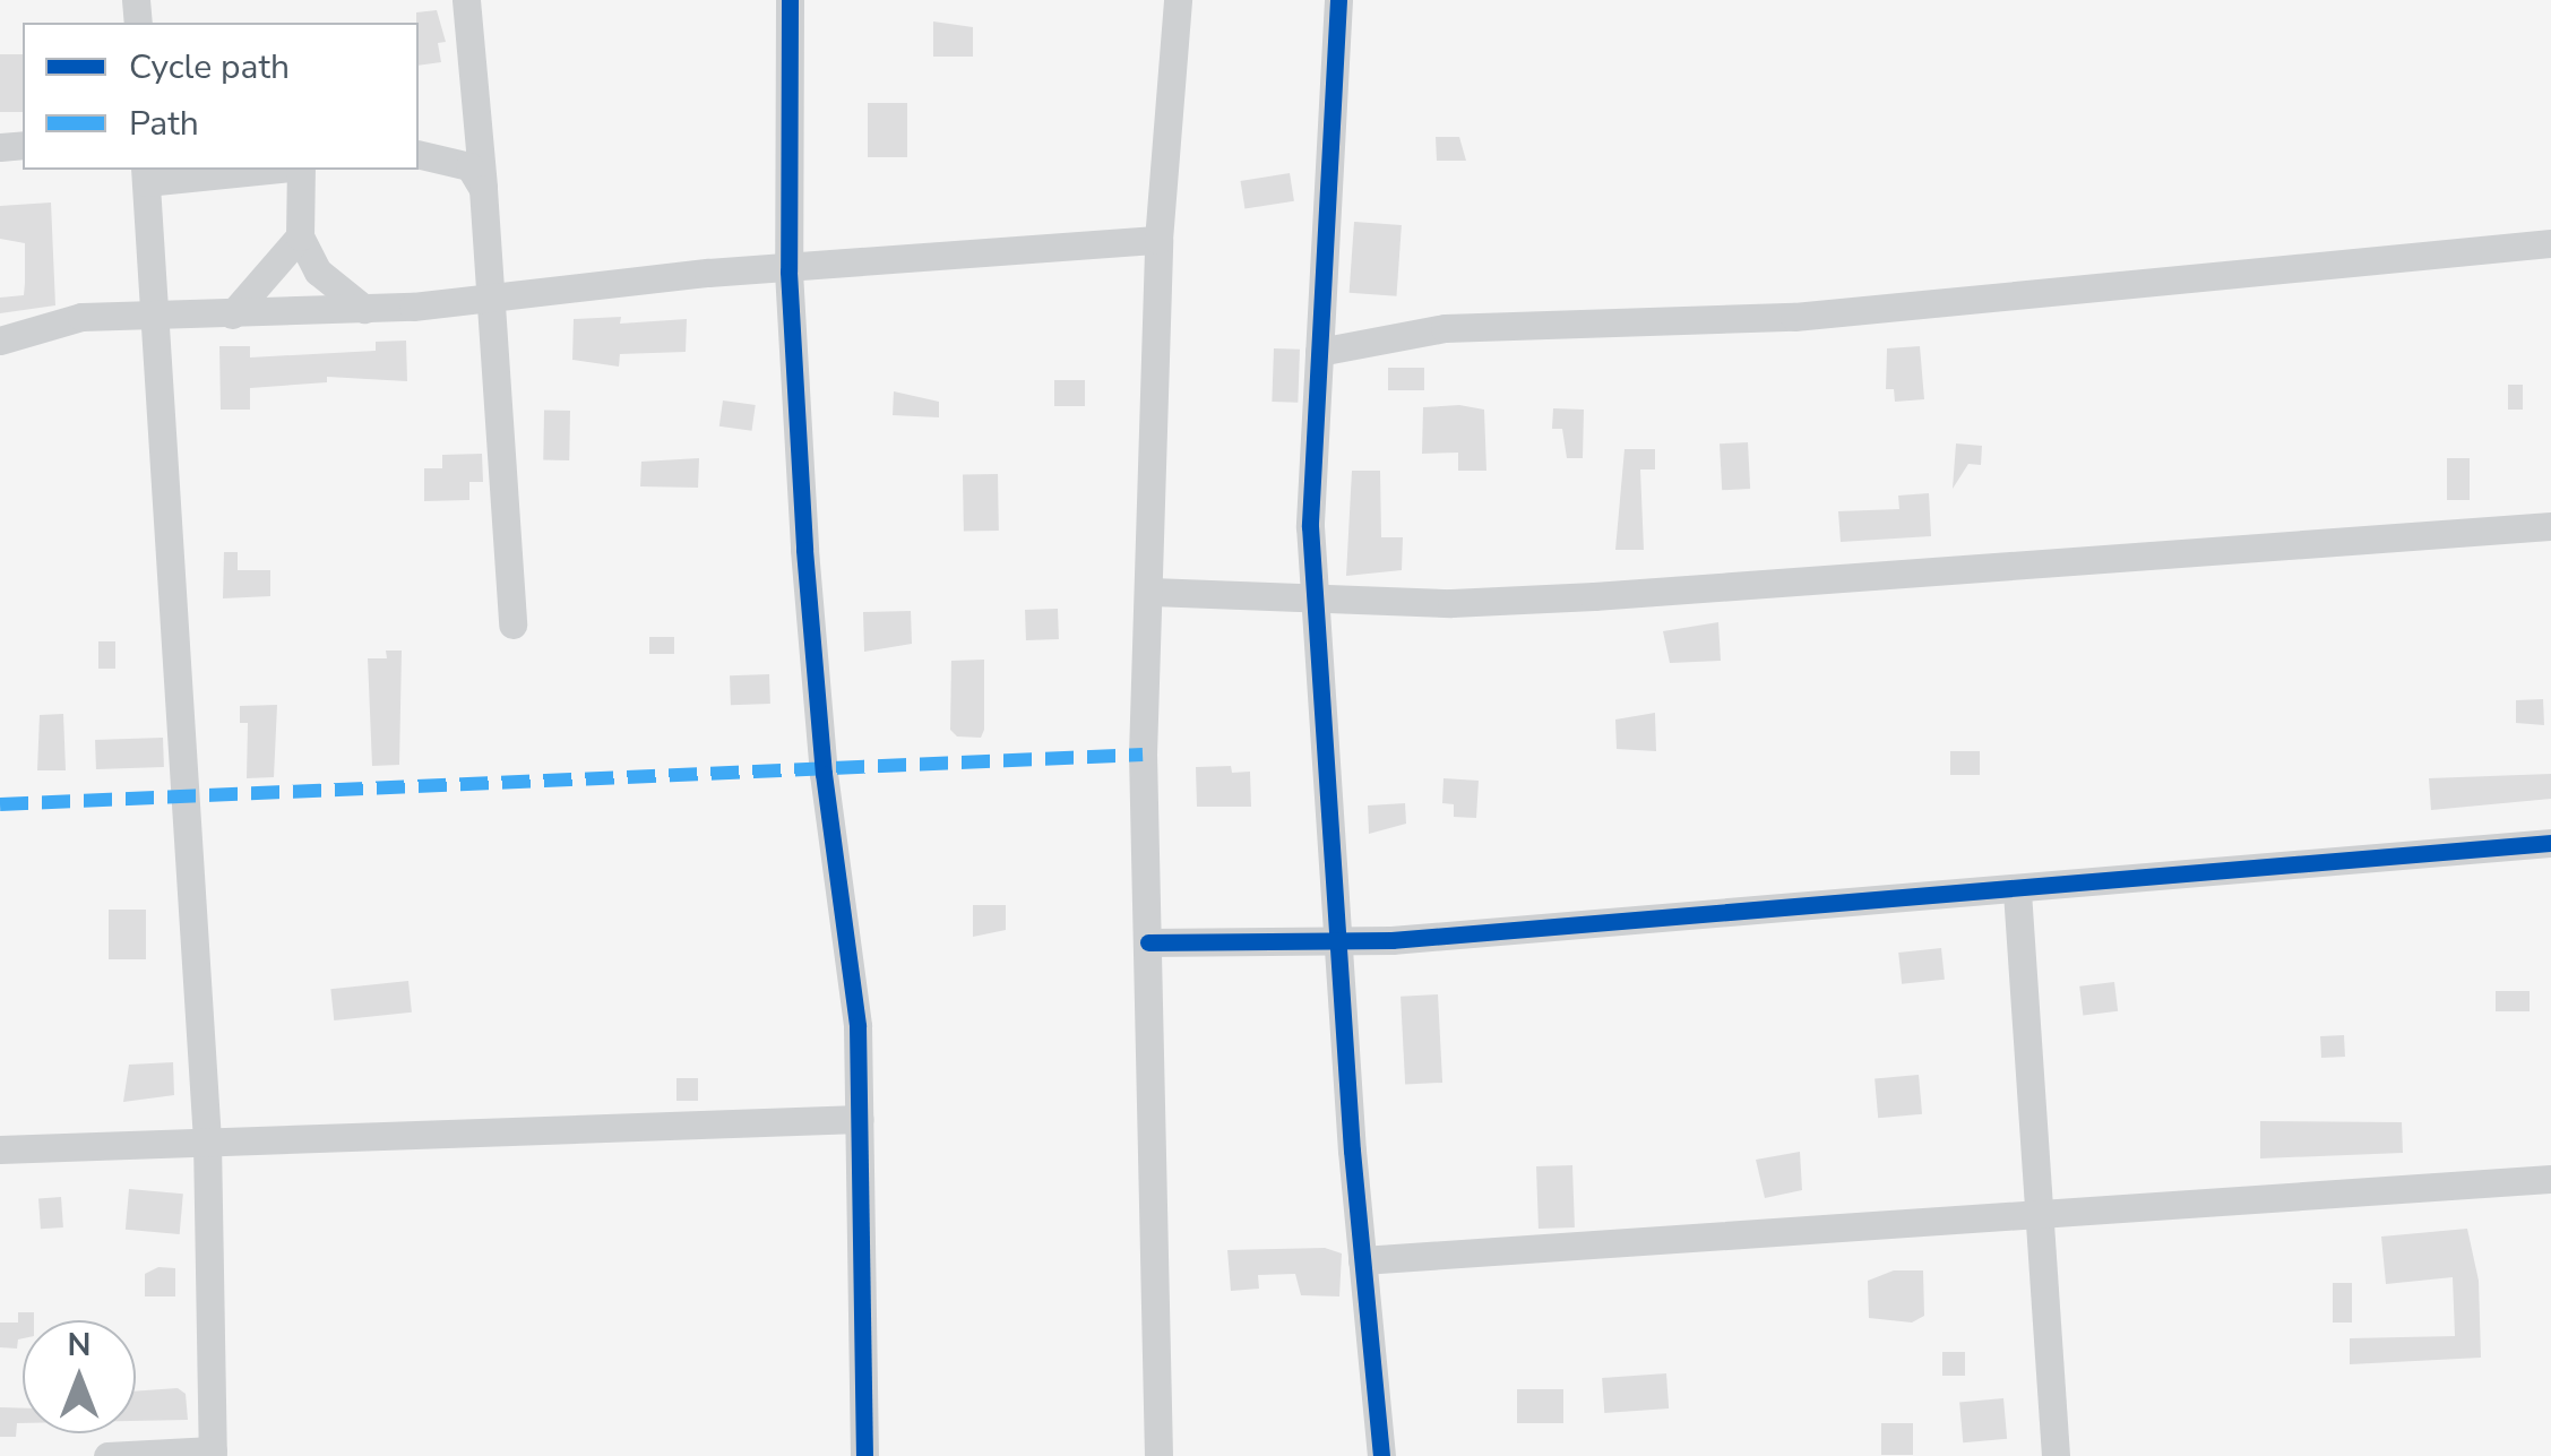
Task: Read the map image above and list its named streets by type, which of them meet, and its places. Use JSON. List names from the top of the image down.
{
  "legend": ["Cycle path", "Path"],
  "north": "top"
}
